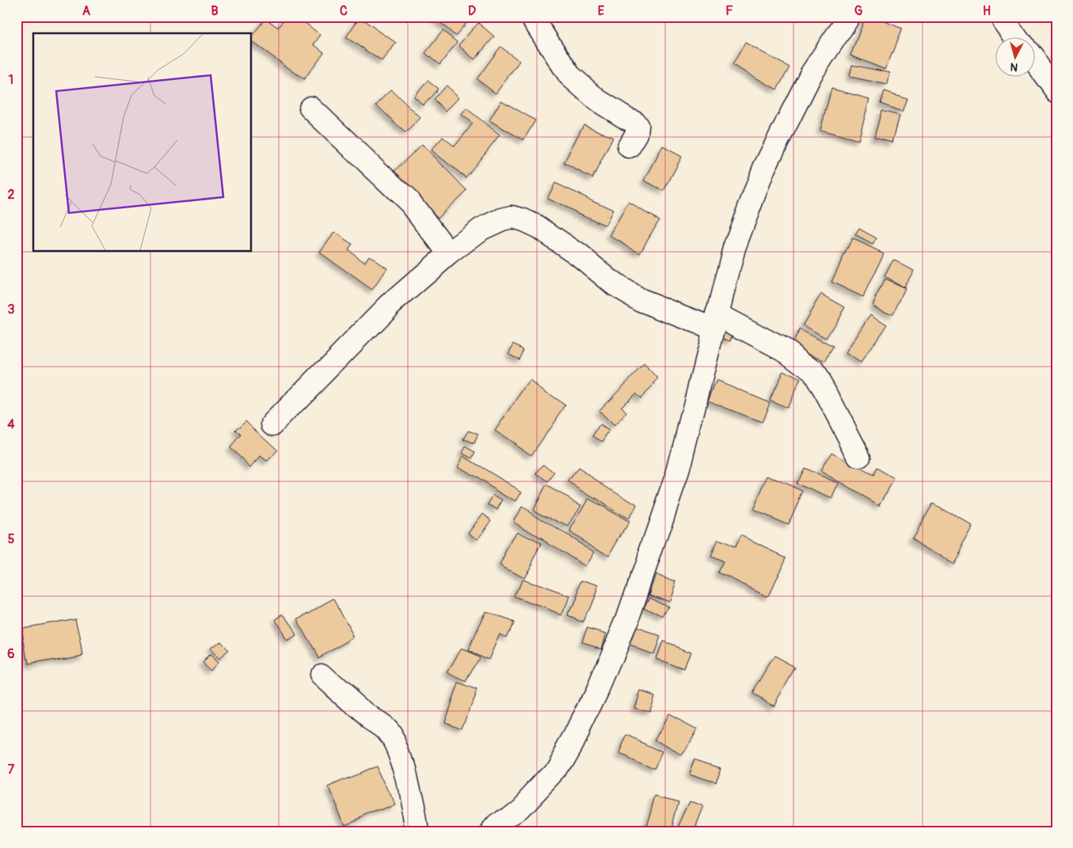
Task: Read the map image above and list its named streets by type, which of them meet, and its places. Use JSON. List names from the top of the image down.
{
  "north": "bottom",
  "grid": {
    "columns": [
      "A",
      "B",
      "C",
      "D",
      "E",
      "F",
      "G",
      "H"
    ],
    "rows": [
      "1",
      "2",
      "3",
      "4",
      "5",
      "6",
      "7"
    ]
  }
}
